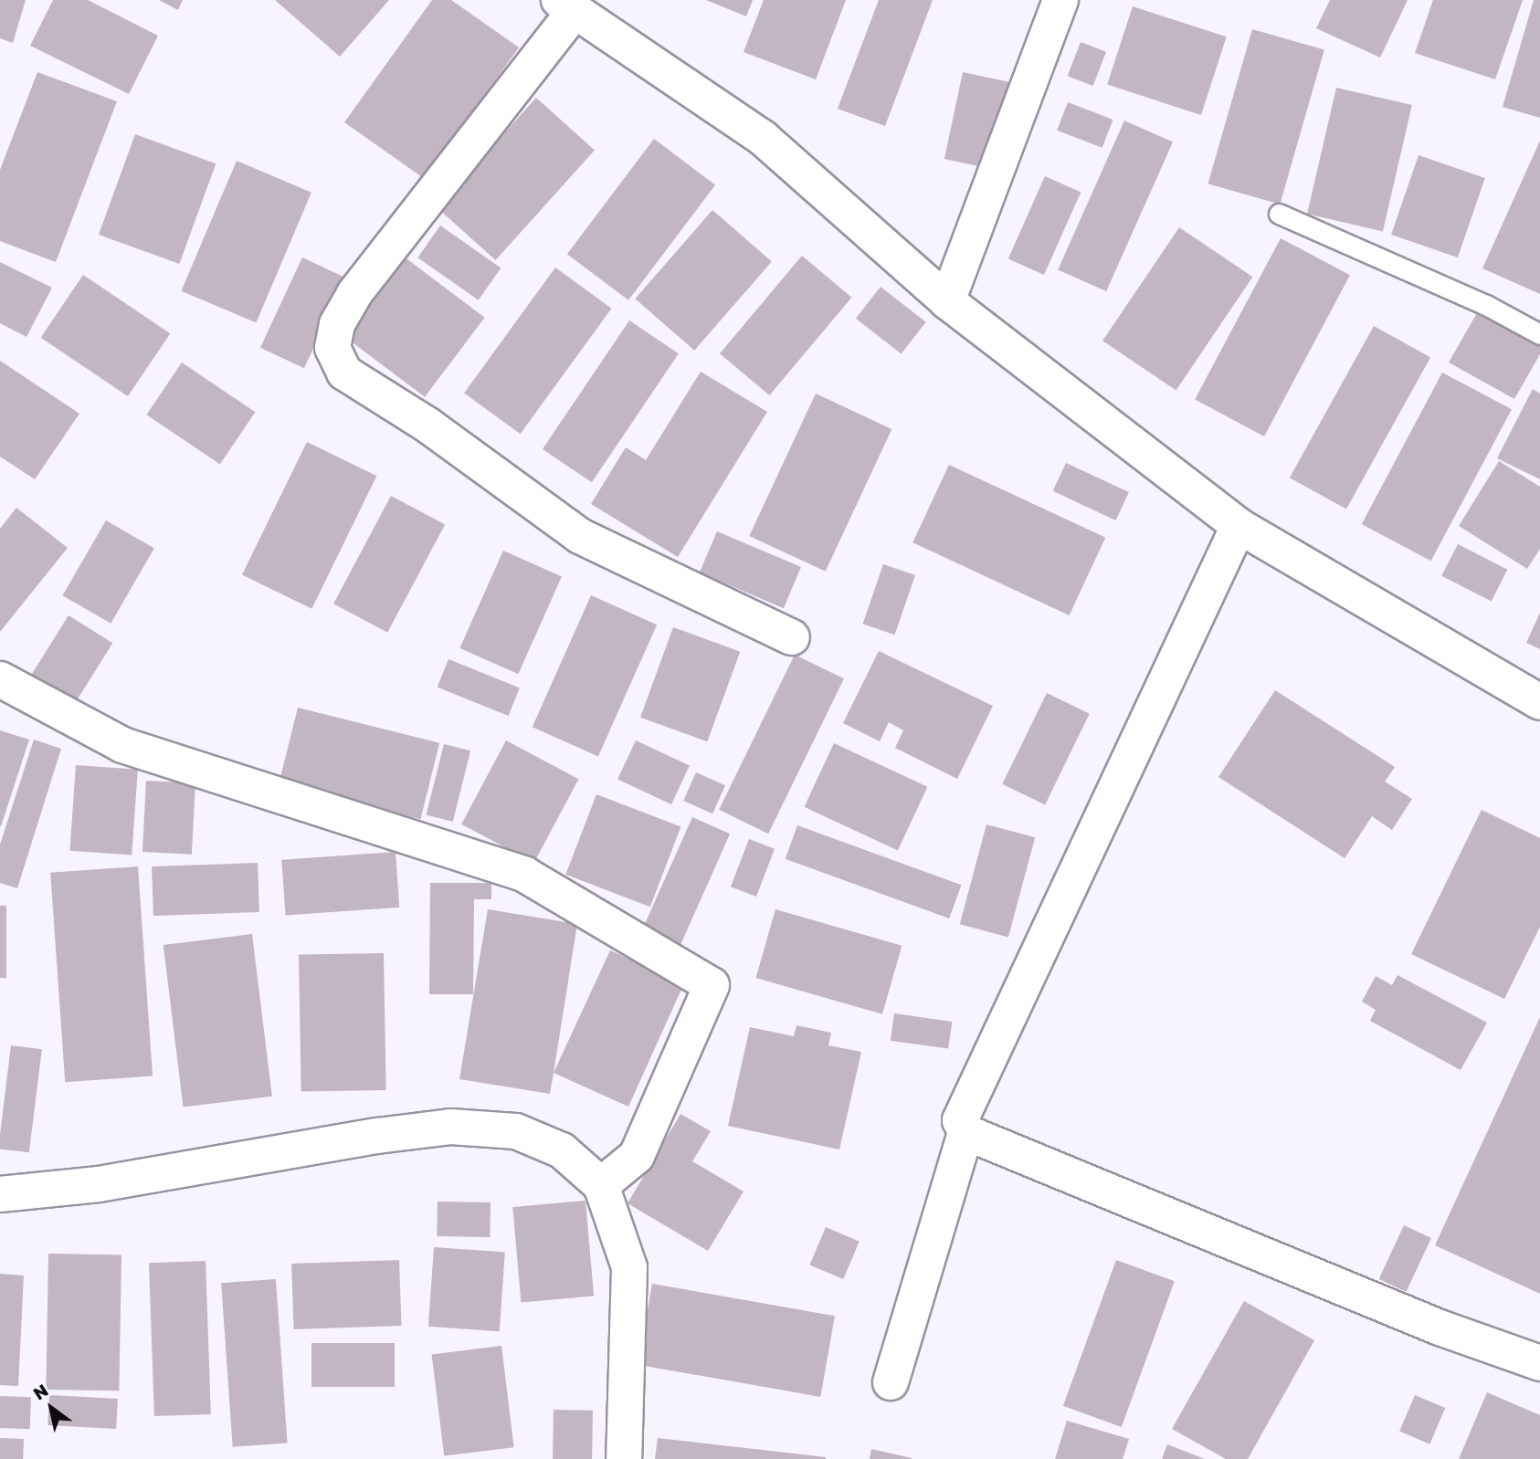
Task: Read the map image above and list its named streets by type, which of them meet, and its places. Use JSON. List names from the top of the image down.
{
  "north": "top left"
}
